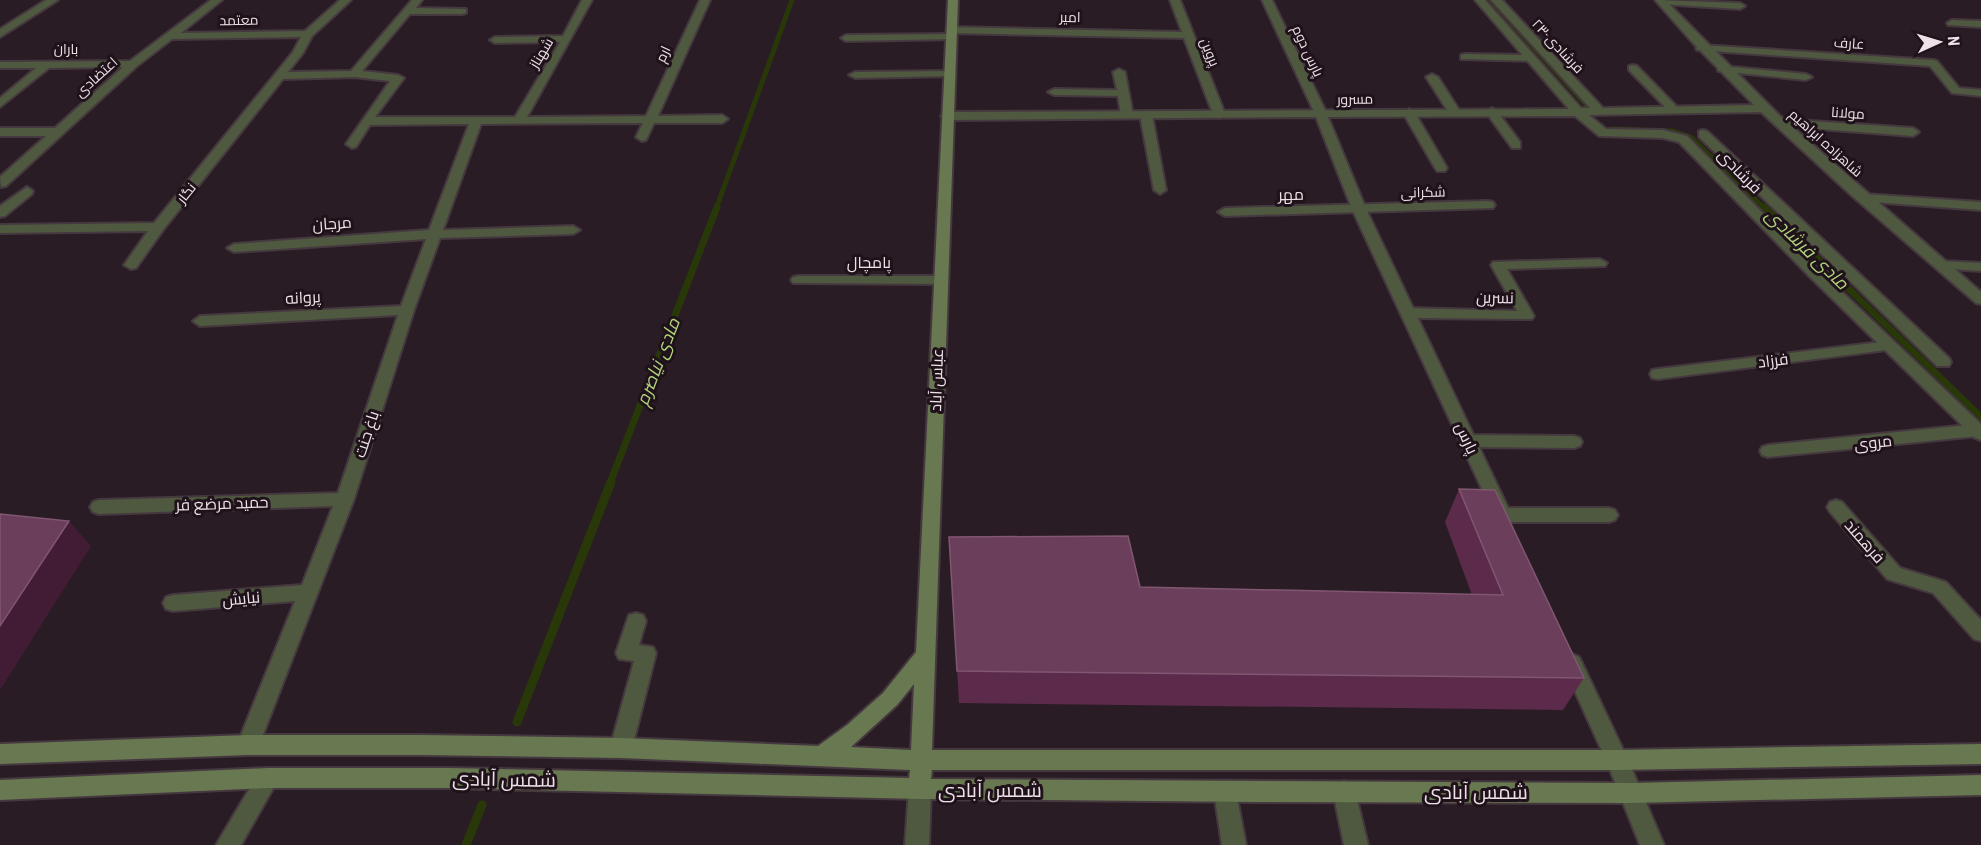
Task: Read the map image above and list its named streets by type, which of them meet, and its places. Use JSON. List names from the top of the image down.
{
  "streets": {
    "main road": ["عباس آباد", "شمس آبادی"],
    "street": [
      "امیر",
      "معتمد",
      "عارف",
      "۲۳-فرشادی",
      "باران",
      "پارس دوم",
      "پروین",
      "شهناز",
      "ارم",
      "اعتضادی",
      "مسرور",
      "مولانا",
      "شاهزاده ابراهیم",
      "فرشادی",
      "شکرانی",
      "نگار",
      "مهر",
      "مرجان",
      "پامچال",
      "پروانه",
      "نسرین",
      "فرزاد",
      "باغ جنت",
      "پارس",
      "مروی",
      "حمید مرضع فر",
      "فرهمند",
      "نیایش"
    ]
  },
  "crossings": [
    ["امیر", "پروین"],
    ["امیر", "عباس آباد"],
    ["معتمد", "اعتضادی"],
    ["معتمد", "نگار"],
    ["عارف", "شاهزاده ابراهیم"],
    ["۲۳-فرشادی", "مسرور"],
    ["باران", "اعتضادی"],
    ["پارس دوم", "مسرور"],
    ["پارس دوم", "پارس"],
    ["پروین", "مسرور"],
    ["مسرور", "شاهزاده ابراهیم"],
    ["مسرور", "فرشادی"],
    ["مسرور", "عباس آباد"],
    ["مسرور", "پارس"],
    ["مولانا", "شاهزاده ابراهیم"],
    ["فرشادی", "فرزاد"],
    ["فرشادی", "مروی"],
    ["شکرانی", "مهر"],
    ["شکرانی", "پارس"],
    ["مهر", "پارس"],
    ["مرجان", "باغ جنت"],
    ["پامچال", "عباس آباد"],
    ["پروانه", "باغ جنت"],
    ["نسرین", "پارس"],
    ["عباس آباد", "شمس آبادی"],
    ["باغ جنت", "حمید مرضع فر"],
    ["باغ جنت", "نیایش"],
    ["باغ جنت", "شمس آبادی"]
  ],
  "water": ["مادی فرشادی", "مادی نیاصرم"],
  "north": "right"
}
